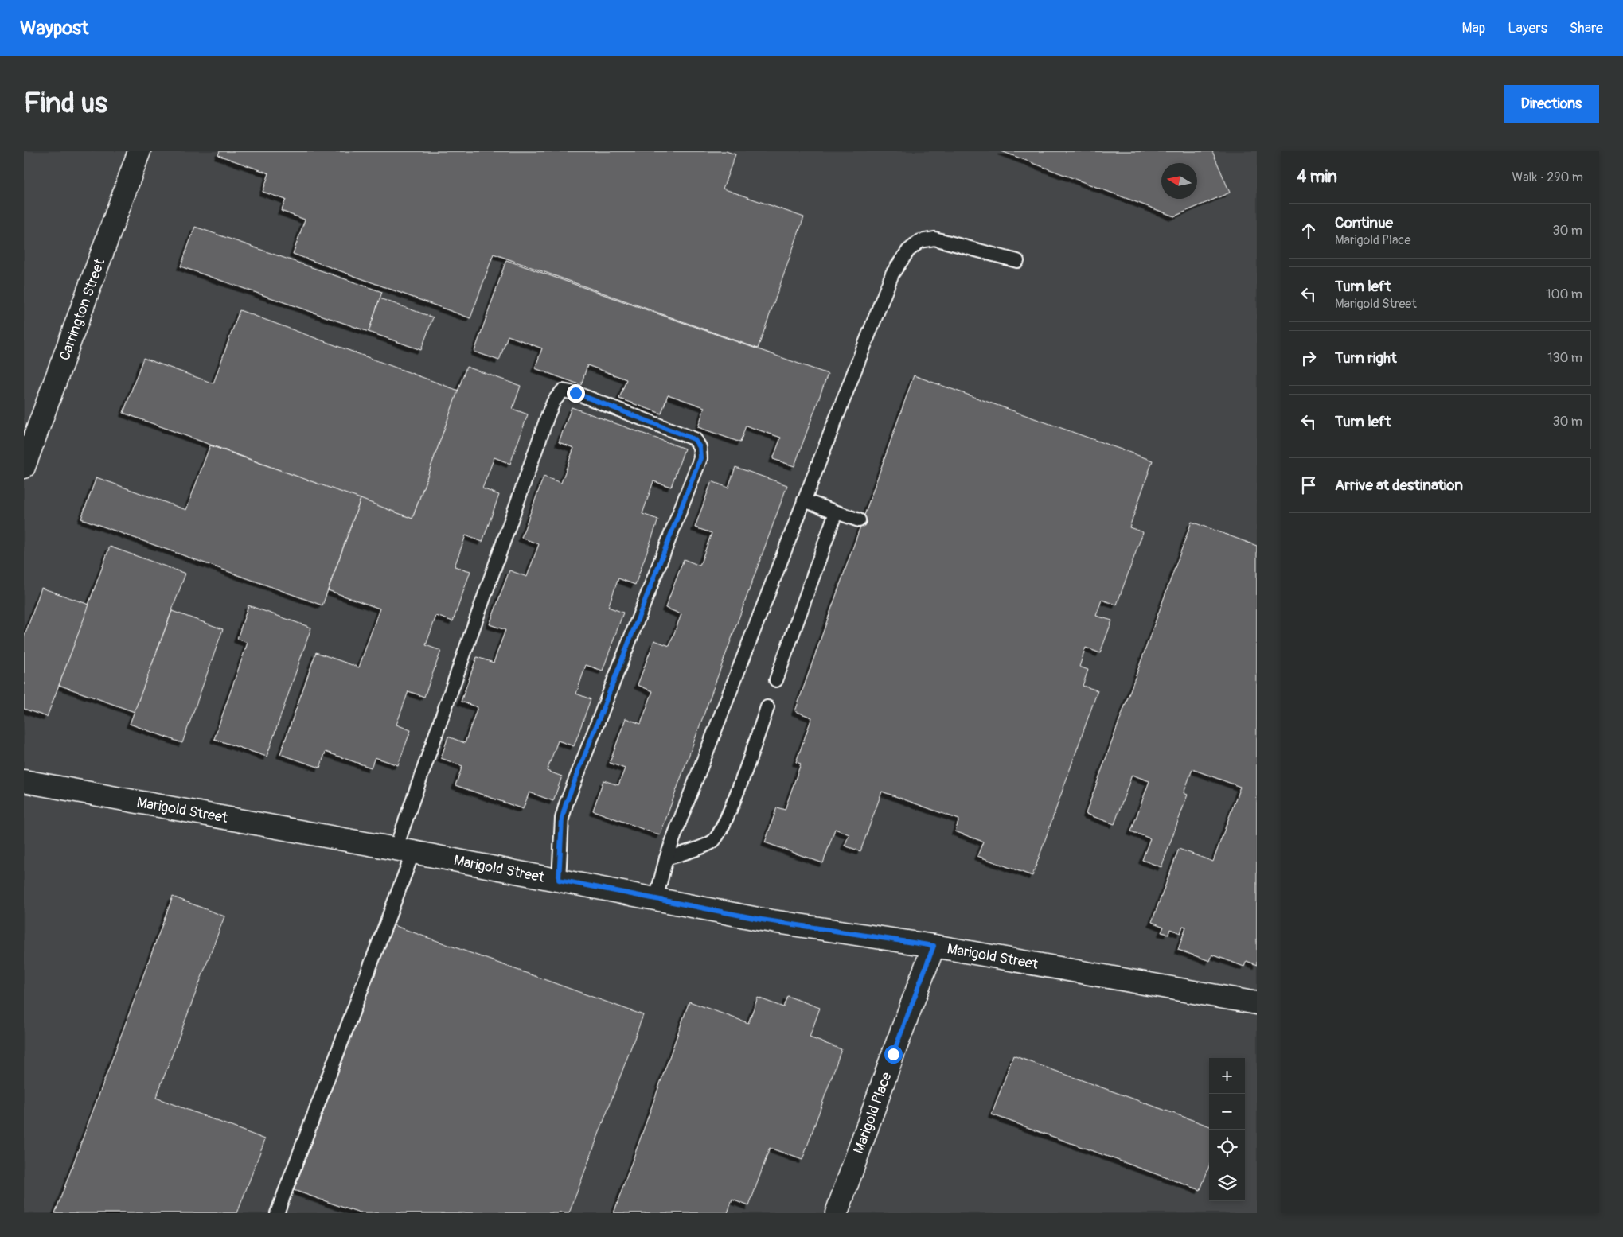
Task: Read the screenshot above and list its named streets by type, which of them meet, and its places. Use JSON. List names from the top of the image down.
{
  "streets": {
    "street": ["Carrington Street", "Marigold Street", "Marigold Place"]
  },
  "crossings": [
    ["Marigold Street", "Marigold Place"]
  ],
  "north": "left",
  "page": {
    "header": "Waypost",
    "nav": ["Map", "Layers", "Share"],
    "buttons": "Directions",
    "title": "Find us",
    "heading": ["4 min", "Walk · 290 m"],
    "list": [
      ["Continue", "Marigold Place", "30 m"],
      ["Turn left", "Marigold Street", "100 m"],
      ["Turn right", "130 m"],
      ["Turn left", "30 m"],
      "Arrive at destination"
    ],
    "map_buttons": ["+", "−"]
  }
}
